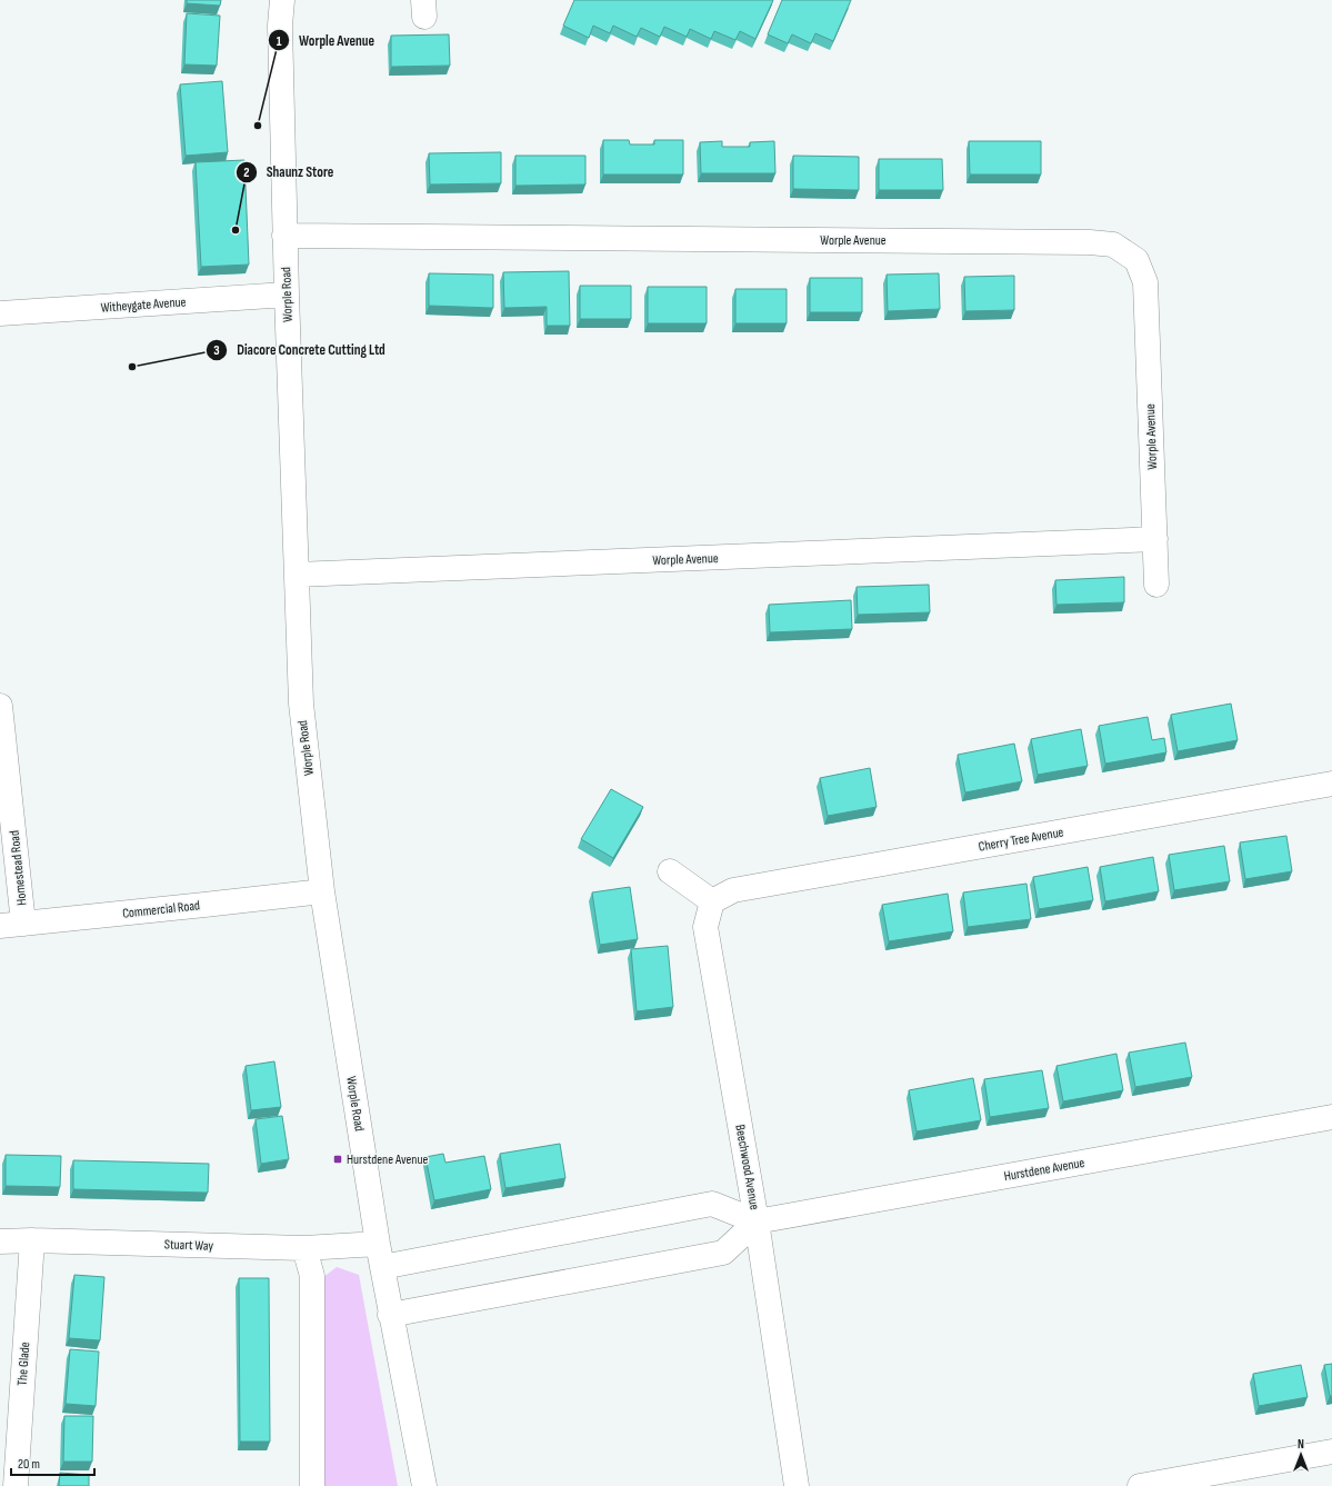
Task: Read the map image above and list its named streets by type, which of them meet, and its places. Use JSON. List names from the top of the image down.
{
  "streets": {
    "street": [
      "Worple Avenue",
      "Worple Road",
      "Witheygate Avenue",
      "Cherry Tree Avenue",
      "Homestead Road",
      "Commercial Road",
      "Beechwood Avenue",
      "Hurstdene Avenue",
      "Stuart Way",
      "The Glade"
    ]
  },
  "crossings": [
    ["Worple Avenue", "Worple Road"],
    ["Worple Road", "Witheygate Avenue"],
    ["Worple Road", "Commercial Road"],
    ["Worple Road", "Stuart Way"],
    ["Cherry Tree Avenue", "Beechwood Avenue"],
    ["Homestead Road", "Commercial Road"],
    ["Beechwood Avenue", "Hurstdene Avenue"],
    ["Stuart Way", "The Glade"]
  ],
  "places": {
    "other": ["Worple Avenue", "Shaunz Store", "Diacore Concrete Cutting Ltd"],
    "transit": ["Hurstdene Avenue"]
  },
  "scale_bar": "20 m",
  "north": "top"
}
